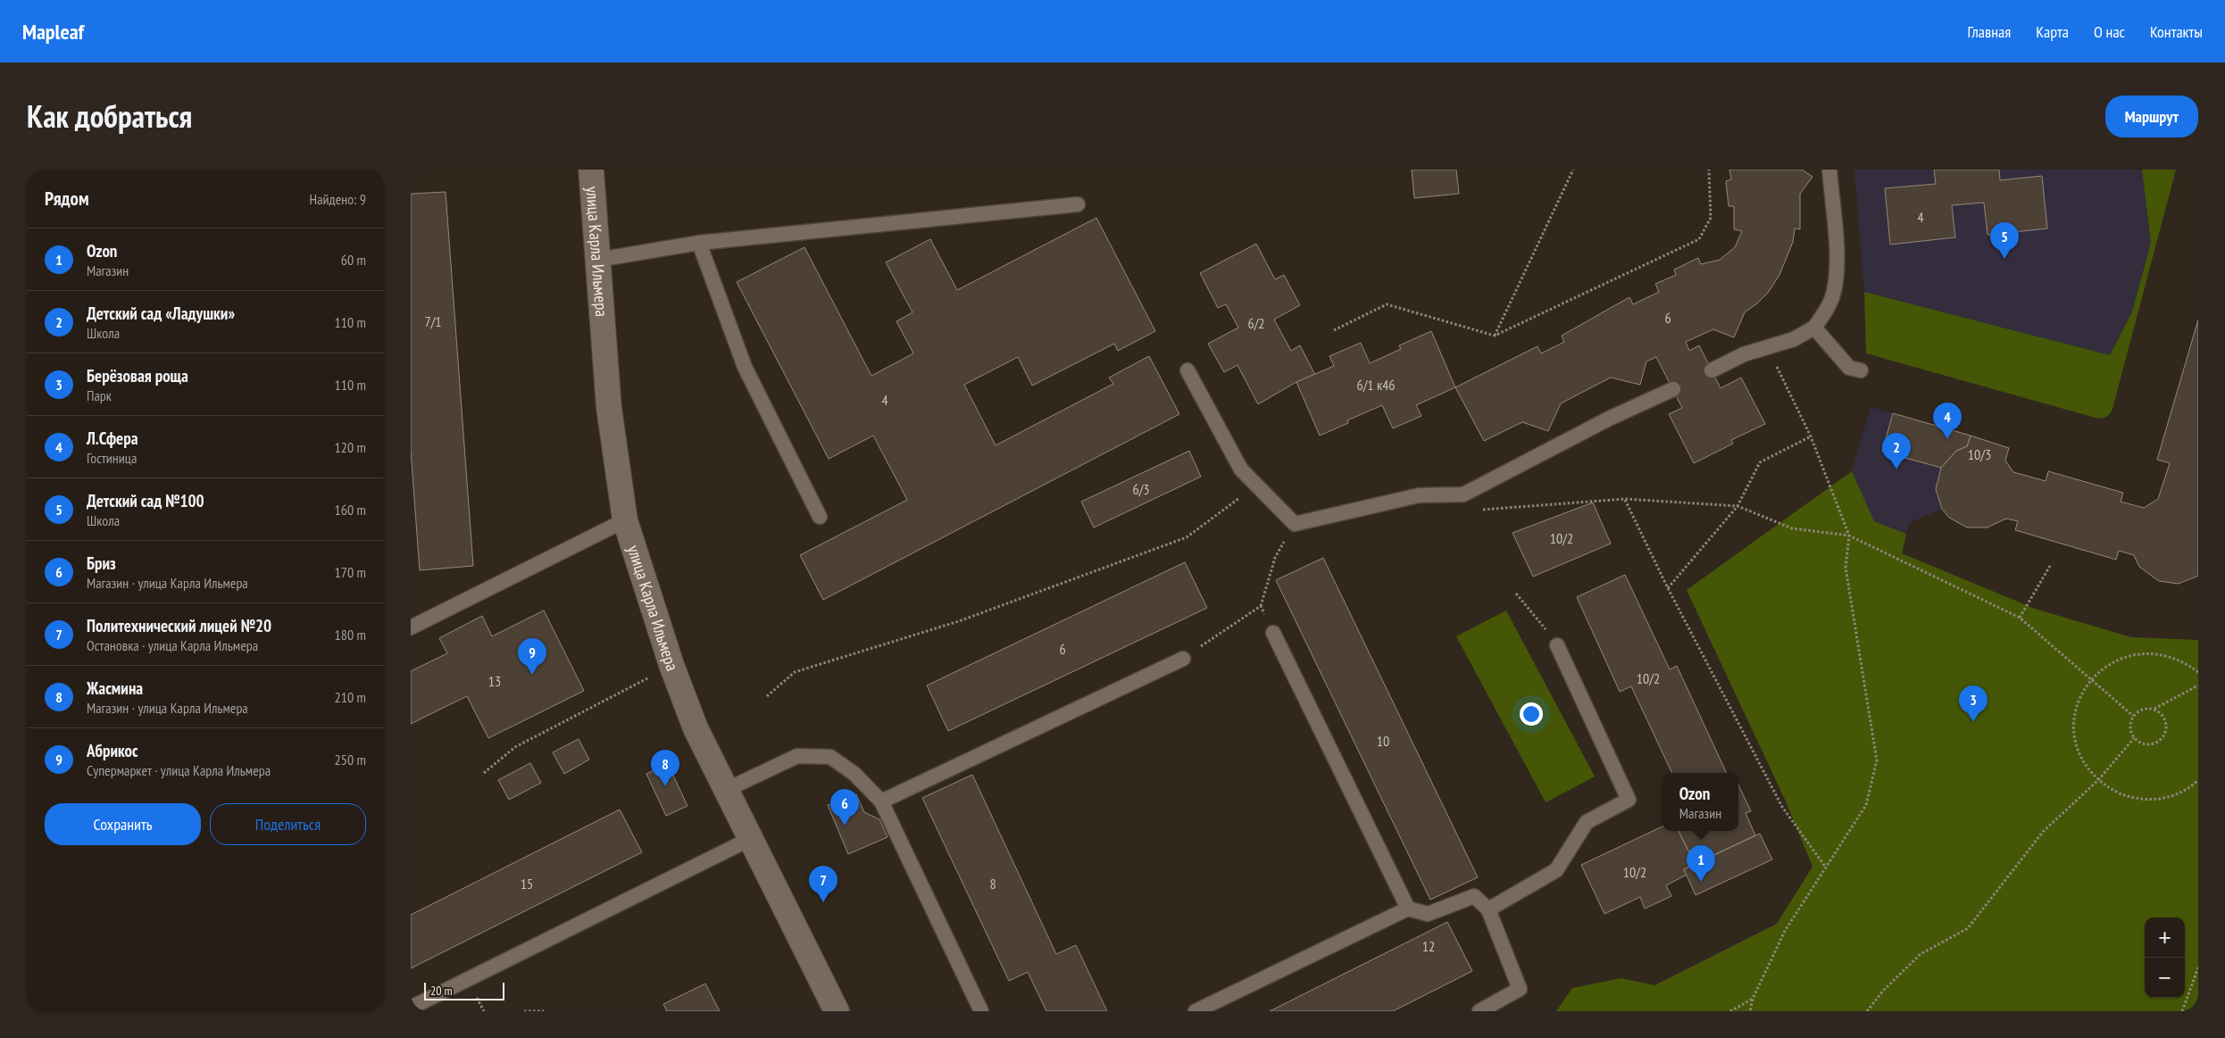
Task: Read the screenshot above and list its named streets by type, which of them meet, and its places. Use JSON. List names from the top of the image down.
{
  "streets": {
    "street": ["улица Карла Ильмера"]
  },
  "house_numbers": [
    "4",
    "6",
    "7/1",
    "6/2",
    "6/1 к46",
    "4",
    "10/3",
    "6/3",
    "10/2",
    "6",
    "10/2",
    "13",
    "10",
    "10/2",
    "15",
    "8",
    "12"
  ],
  "scale_bar": "20 m",
  "page": {
    "header": "Mapleaf",
    "nav": [
      "Главная",
      "Карта",
      "О нас",
      "Контакты"
    ],
    "title": "Как добраться",
    "buttons": [
      "Маршрут",
      ["Сохранить", "Поделиться"]
    ],
    "heading": ["Рядом", "Найдено: 9"],
    "pins": [
      "5",
      "4",
      "2",
      "9",
      "3",
      "8",
      "6",
      "1",
      "7"
    ],
    "list": [
      {
        "mark": "1",
        "name": "Ozon",
        "note": "Магазин",
        "value": "60 m"
      },
      {
        "mark": "2",
        "name": "Детский сад «Ладушки»",
        "note": "Школа",
        "value": "110 m"
      },
      {
        "mark": "3",
        "name": "Берёзовая роща",
        "note": "Парк",
        "value": "110 m"
      },
      {
        "mark": "4",
        "name": "Л.Сфера",
        "note": "Гостиница",
        "value": "120 m"
      },
      {
        "mark": "5",
        "name": "Детский сад №100",
        "note": "Школа",
        "value": "160 m"
      },
      {
        "mark": "6",
        "name": "Бриз",
        "note": "Магазин · улица Карла Ильмера",
        "value": "170 m"
      },
      {
        "mark": "7",
        "name": "Политехнический лицей №20",
        "note": "Остановка · улица Карла Ильмера",
        "value": "180 m"
      },
      {
        "mark": "8",
        "name": "Жасмина",
        "note": "Магазин · улица Карла Ильмера",
        "value": "210 m"
      },
      {
        "mark": "9",
        "name": "Абрикос",
        "note": "Супермаркет · улица Карла Ильмера",
        "value": "250 m"
      }
    ],
    "popup": ["Ozon", "Магазин"],
    "map_buttons": ["+", "−"],
    "scale": "20 m"
  }
}
